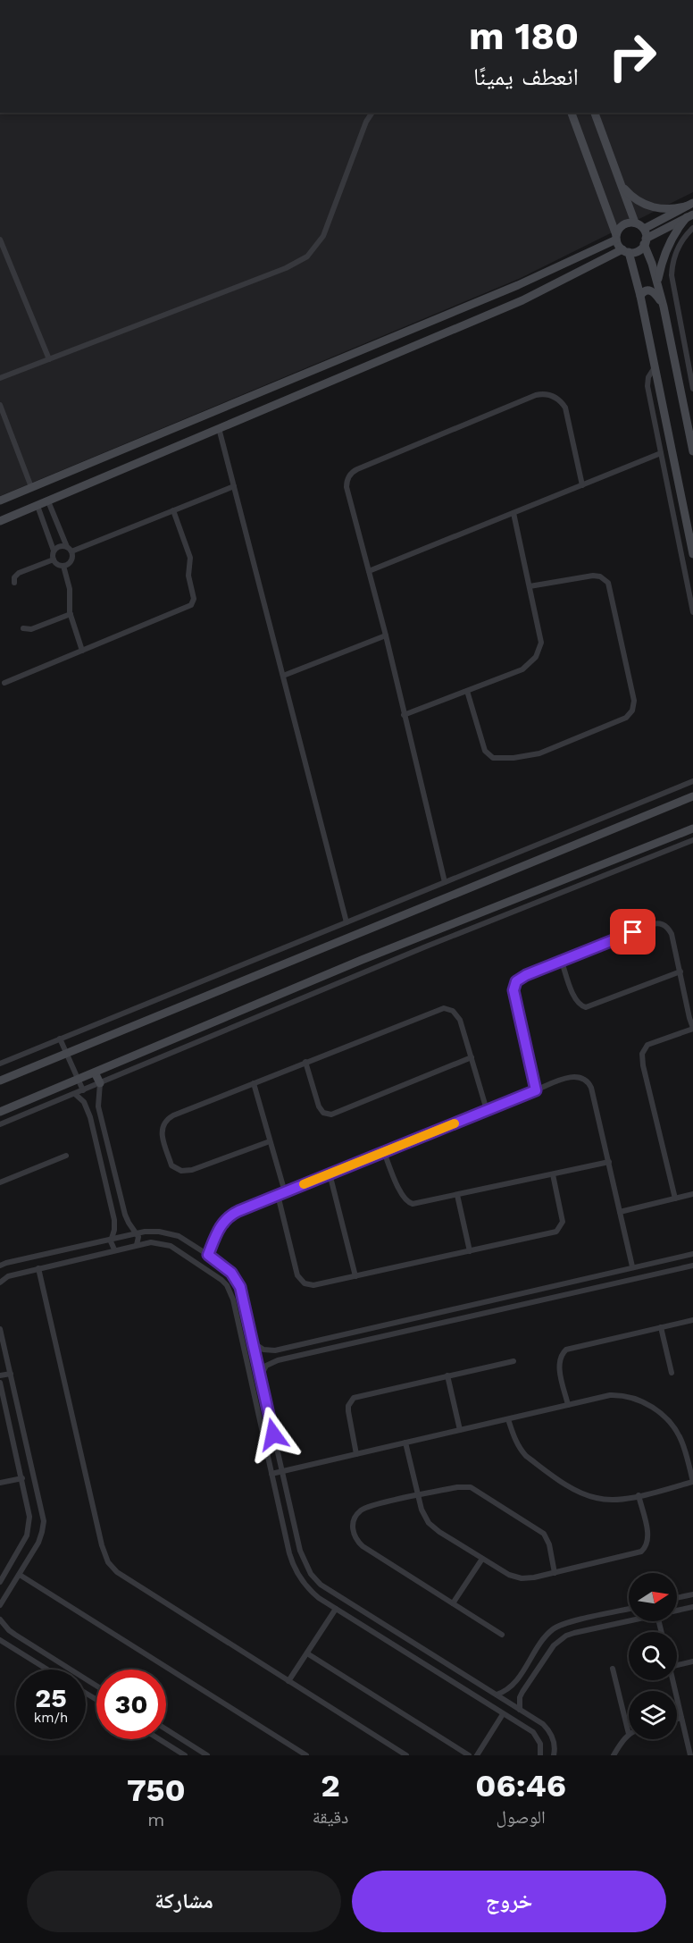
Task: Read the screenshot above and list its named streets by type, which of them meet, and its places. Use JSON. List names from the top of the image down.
{
  "north": "right",
  "page": {
    "turn": ["180 m", "انعطف يمينًا"],
    "speed": "25 km/h",
    "limit": "30",
    "eta": [
      "06:46",
      "الوصول",
      "2",
      "دقيقة",
      "750",
      "m"
    ],
    "buttons": ["خروج", "مشاركة"]
  }
}
